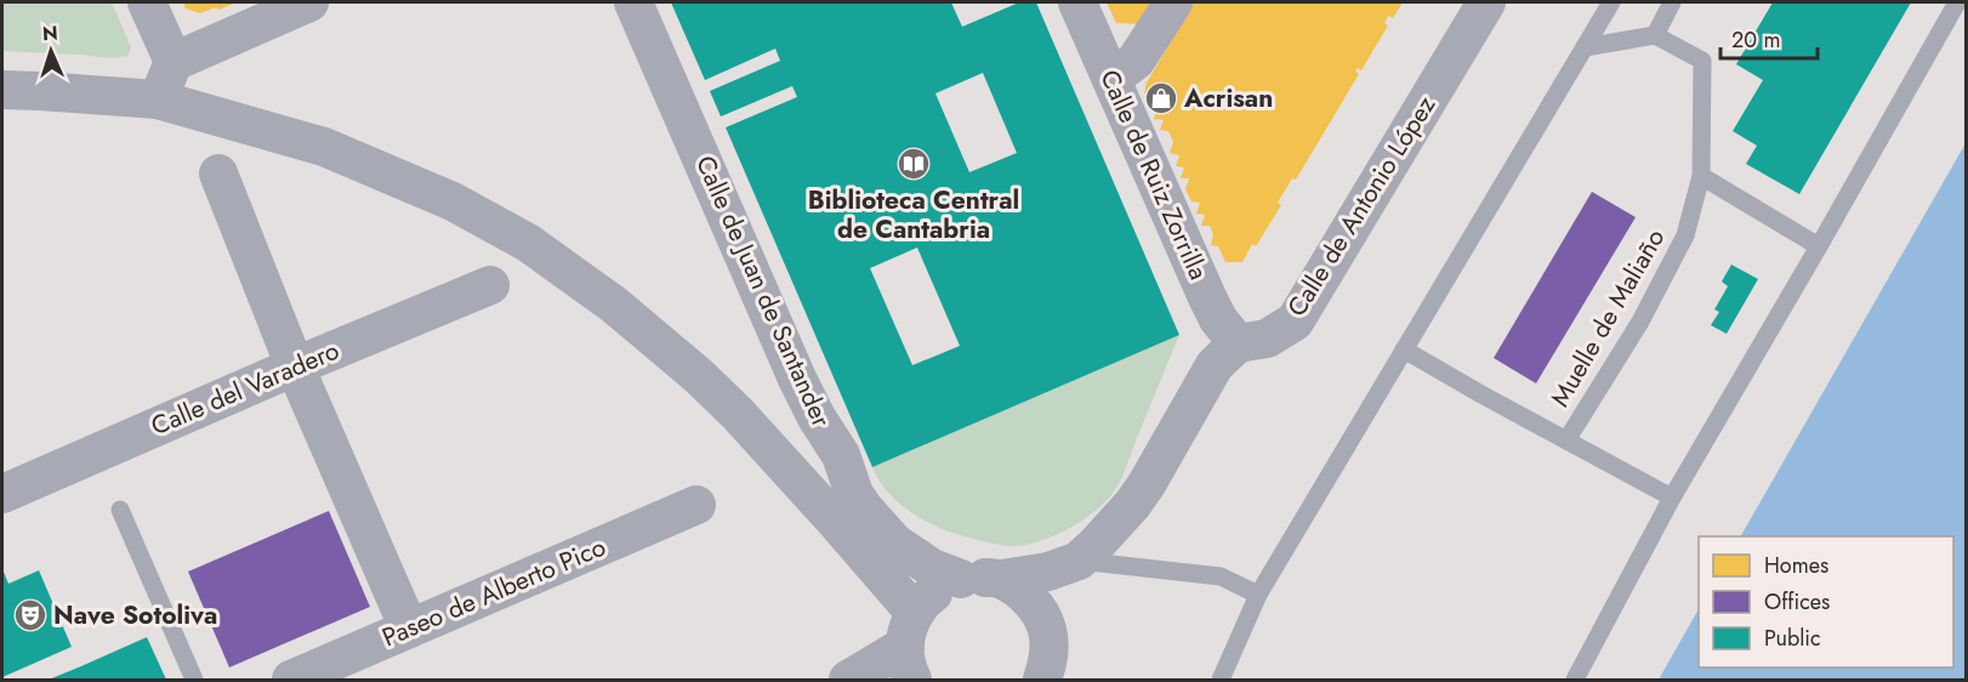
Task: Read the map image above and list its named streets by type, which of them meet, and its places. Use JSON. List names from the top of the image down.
{
  "streets": {
    "street": [
      "Calle de Ruiz Zorrilla",
      "Calle de Antonio López",
      "Calle de Juan de Santander",
      "Calle del Varadero",
      "Paseo de Alberto Pico"
    ],
    "lane": ["Muelle de Maliaño"]
  },
  "crossings": [
    ["Calle de Ruiz Zorrilla", "Calle de Antonio López"]
  ],
  "places": {
    "shop": ["Acrisan"],
    "library": ["Biblioteca Central de Cantabria"],
    "theatre": ["Nave Sotoliva"]
  },
  "legend": ["Homes", "Offices", "Public"],
  "scale_bar": "20 m",
  "north": "top"
}
